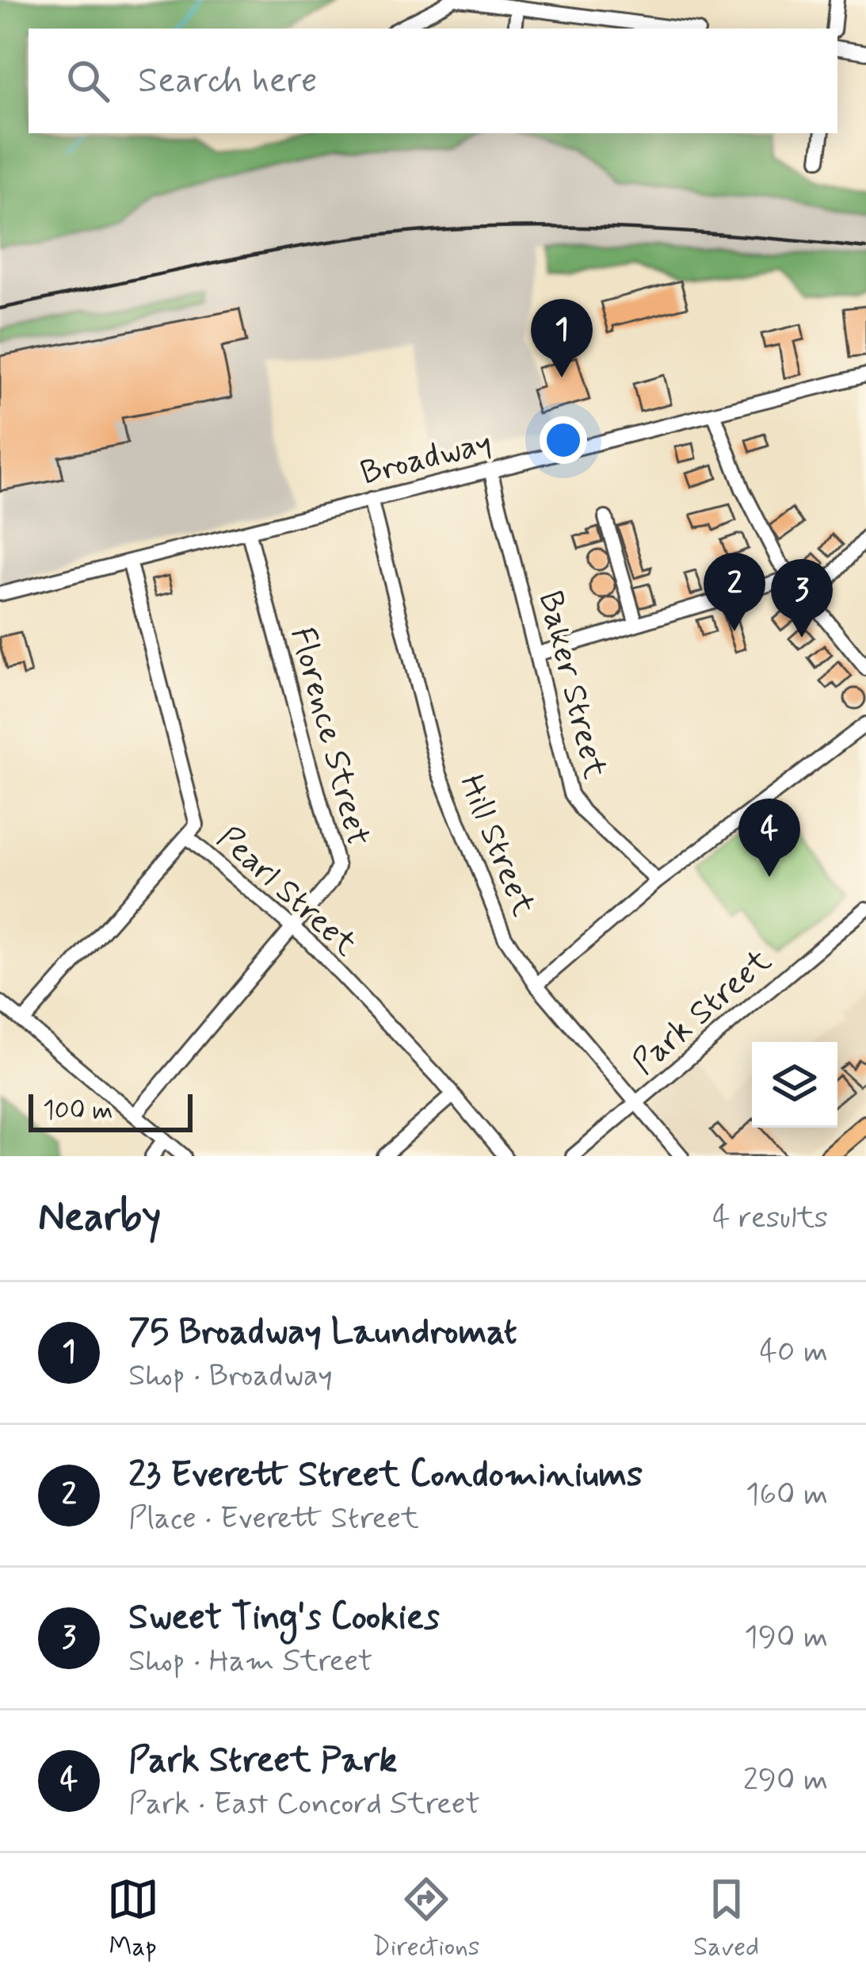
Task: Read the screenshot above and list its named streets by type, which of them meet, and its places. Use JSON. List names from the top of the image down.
{
  "streets": {
    "street": [
      "Broadway",
      "Baker Street",
      "Florence Street",
      "Hill Street",
      "Pearl Street",
      "Park Street"
    ]
  },
  "crossings": [
    ["Broadway", "Baker Street"],
    ["Broadway", "Florence Street"],
    ["Broadway", "Hill Street"],
    ["Broadway", "Pearl Street"],
    ["Florence Street", "Pearl Street"],
    ["Hill Street", "Park Street"]
  ],
  "scale_bar": "100 m",
  "page": {
    "search": "Search here",
    "pins": [
      "1",
      "2",
      "3",
      "4"
    ],
    "scale": "100 m",
    "heading": ["Nearby", "4 results"],
    "list": [
      {
        "mark": "1",
        "name": "75 Broadway Laundromat",
        "note": "Shop · Broadway",
        "value": "40 m"
      },
      {
        "mark": "2",
        "name": "23 Everett Street Condominiums",
        "note": "Place · Everett Street",
        "value": "160 m"
      },
      {
        "mark": "3",
        "name": "Sweet Ting's Cookies",
        "note": "Shop · Ham Street",
        "value": "190 m"
      },
      {
        "mark": "4",
        "name": "Park Street Park",
        "note": "Park · East Concord Street",
        "value": "290 m"
      }
    ],
    "nav": ["Map", "Directions", "Saved"]
  }
}
